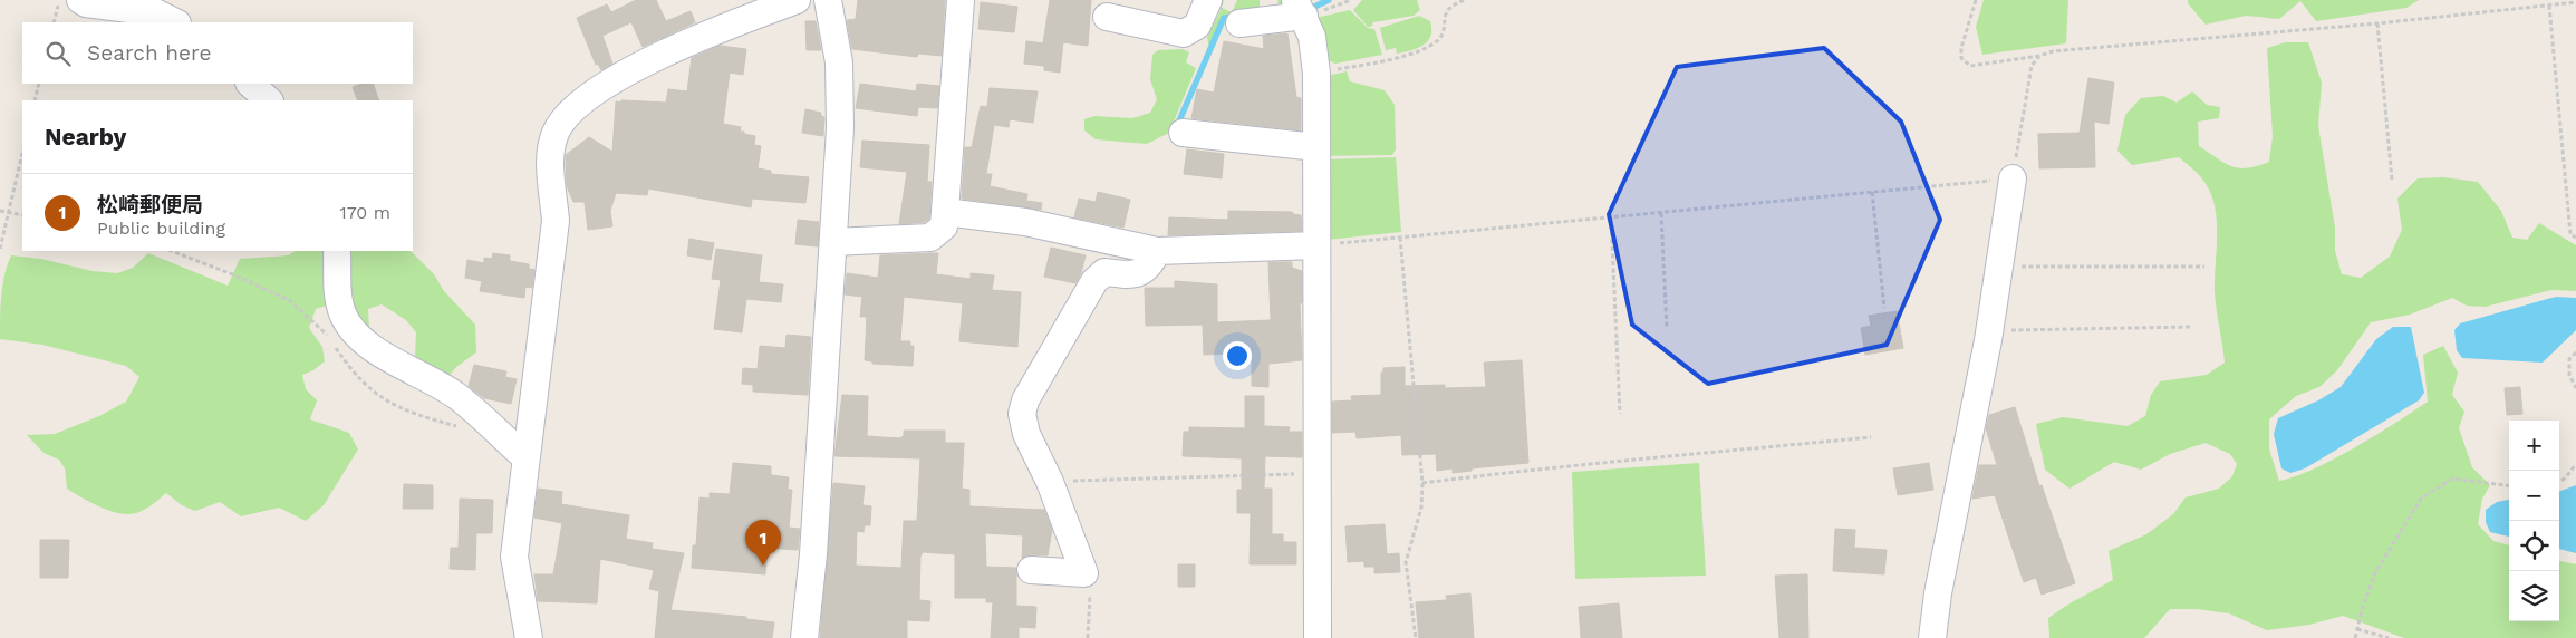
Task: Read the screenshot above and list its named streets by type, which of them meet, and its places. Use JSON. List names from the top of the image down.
{
  "page": {
    "search": "Search here",
    "heading": "Nearby",
    "list": [
      {
        "mark": "1",
        "name": "松崎郵便局",
        "note": "Public building",
        "value": "170 m"
      }
    ],
    "map_buttons": ["+", "−"],
    "pins": "1"
  }
}
